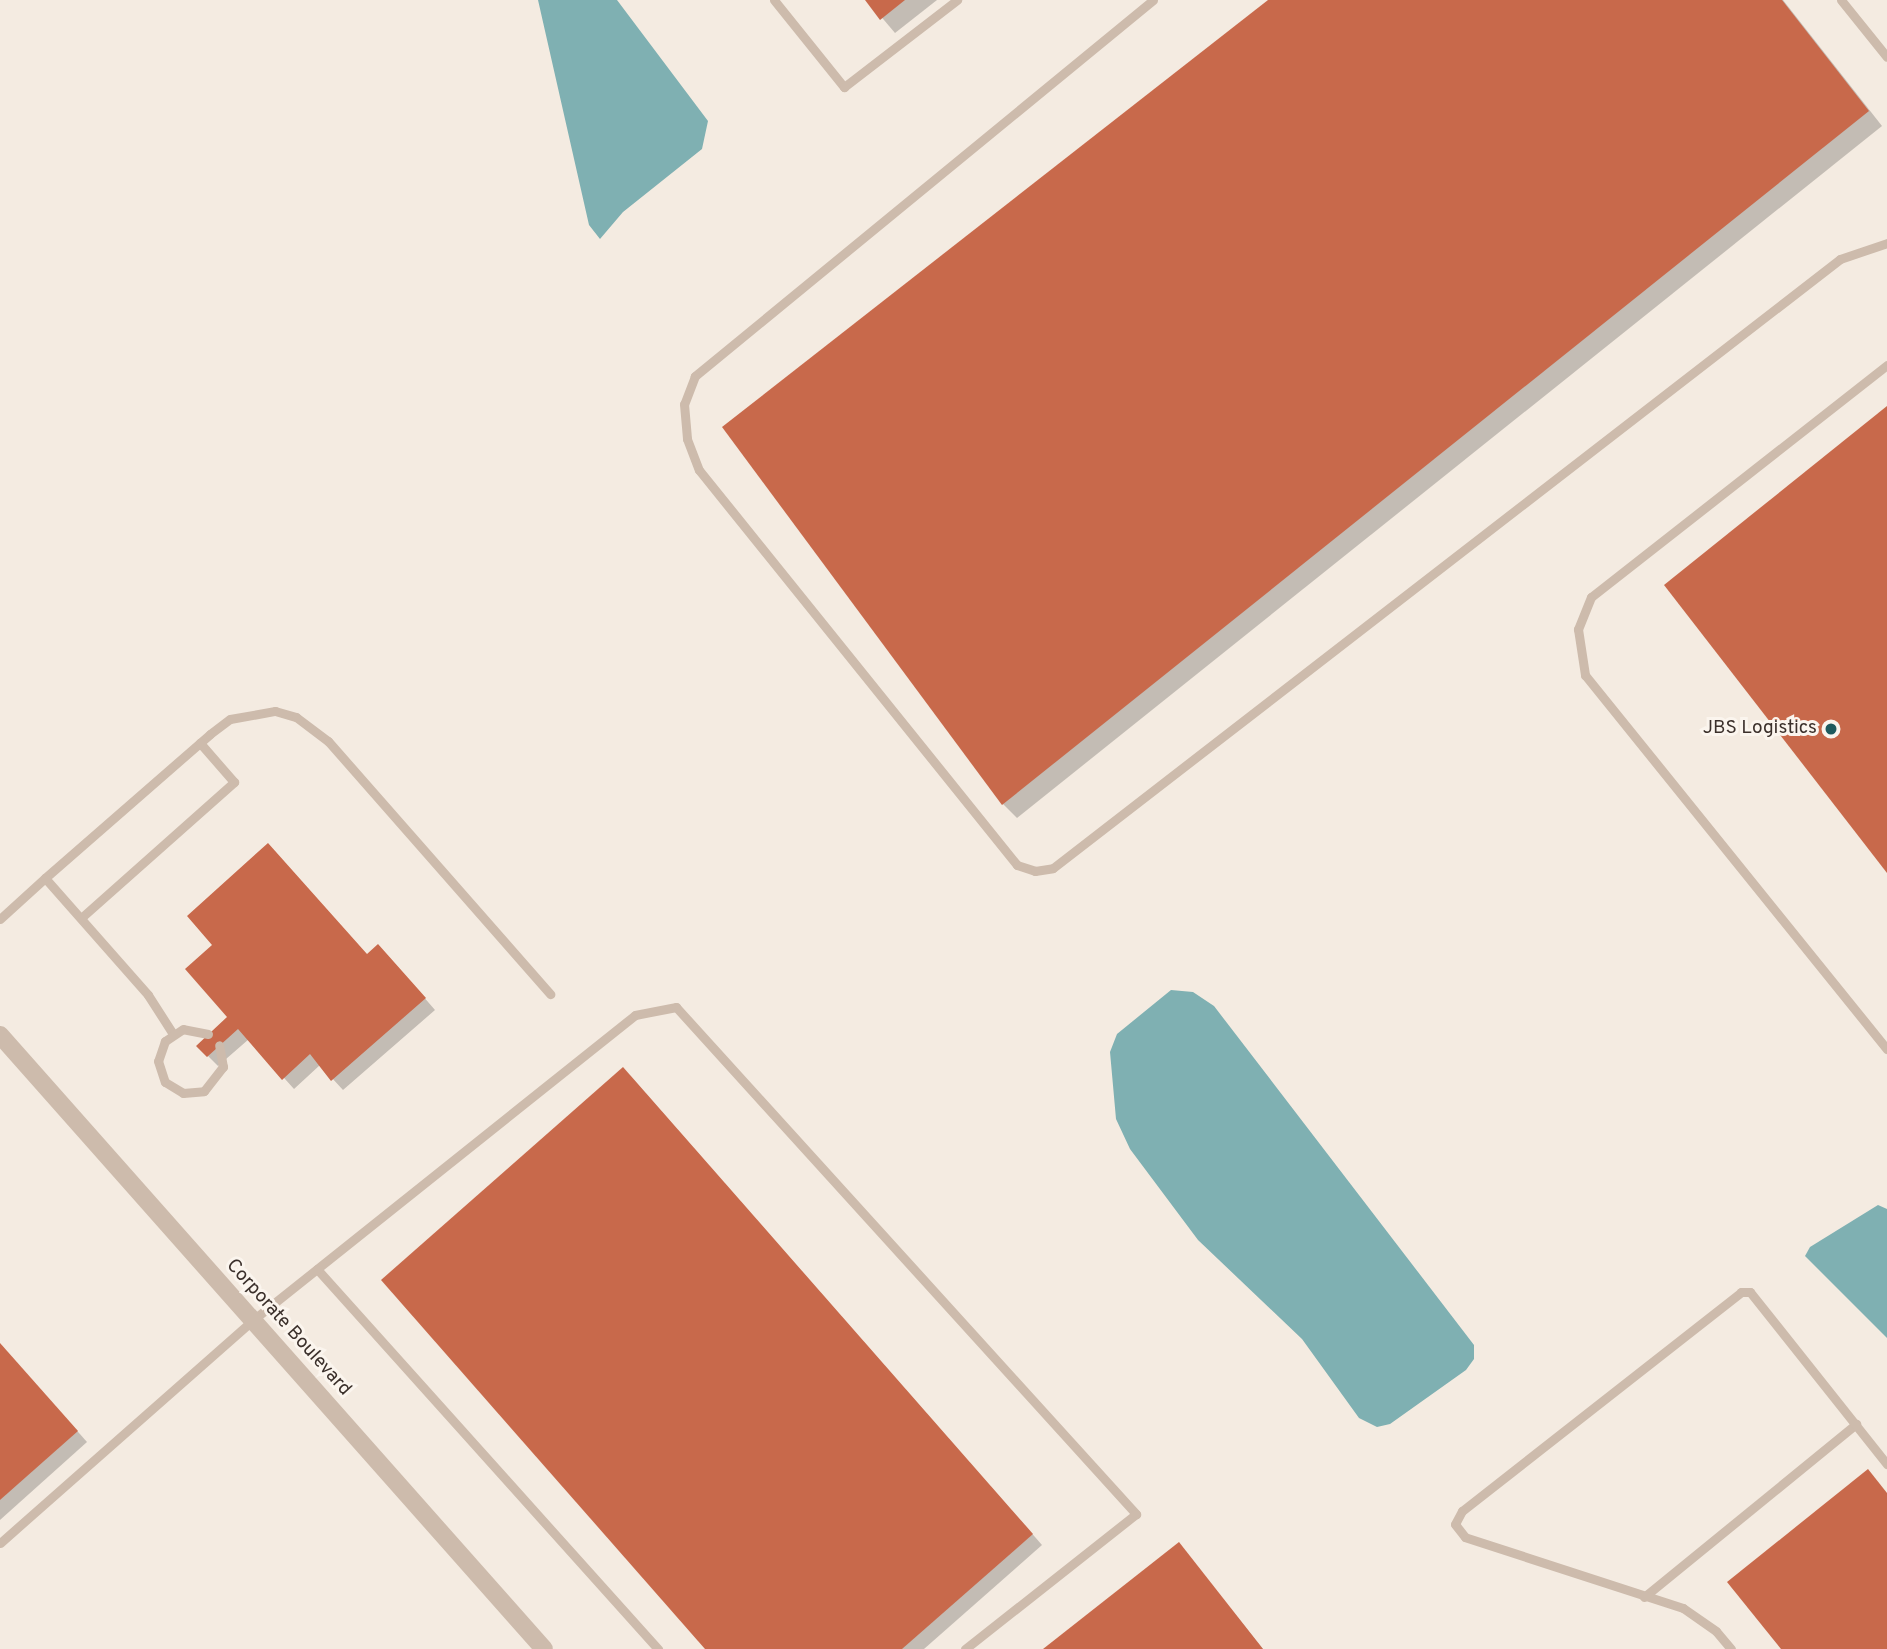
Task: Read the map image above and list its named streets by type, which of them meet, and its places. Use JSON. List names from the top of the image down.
{
  "streets": {
    "street": ["Corporate Boulevard"]
  },
  "places": ["JBS Logistics"]
}
